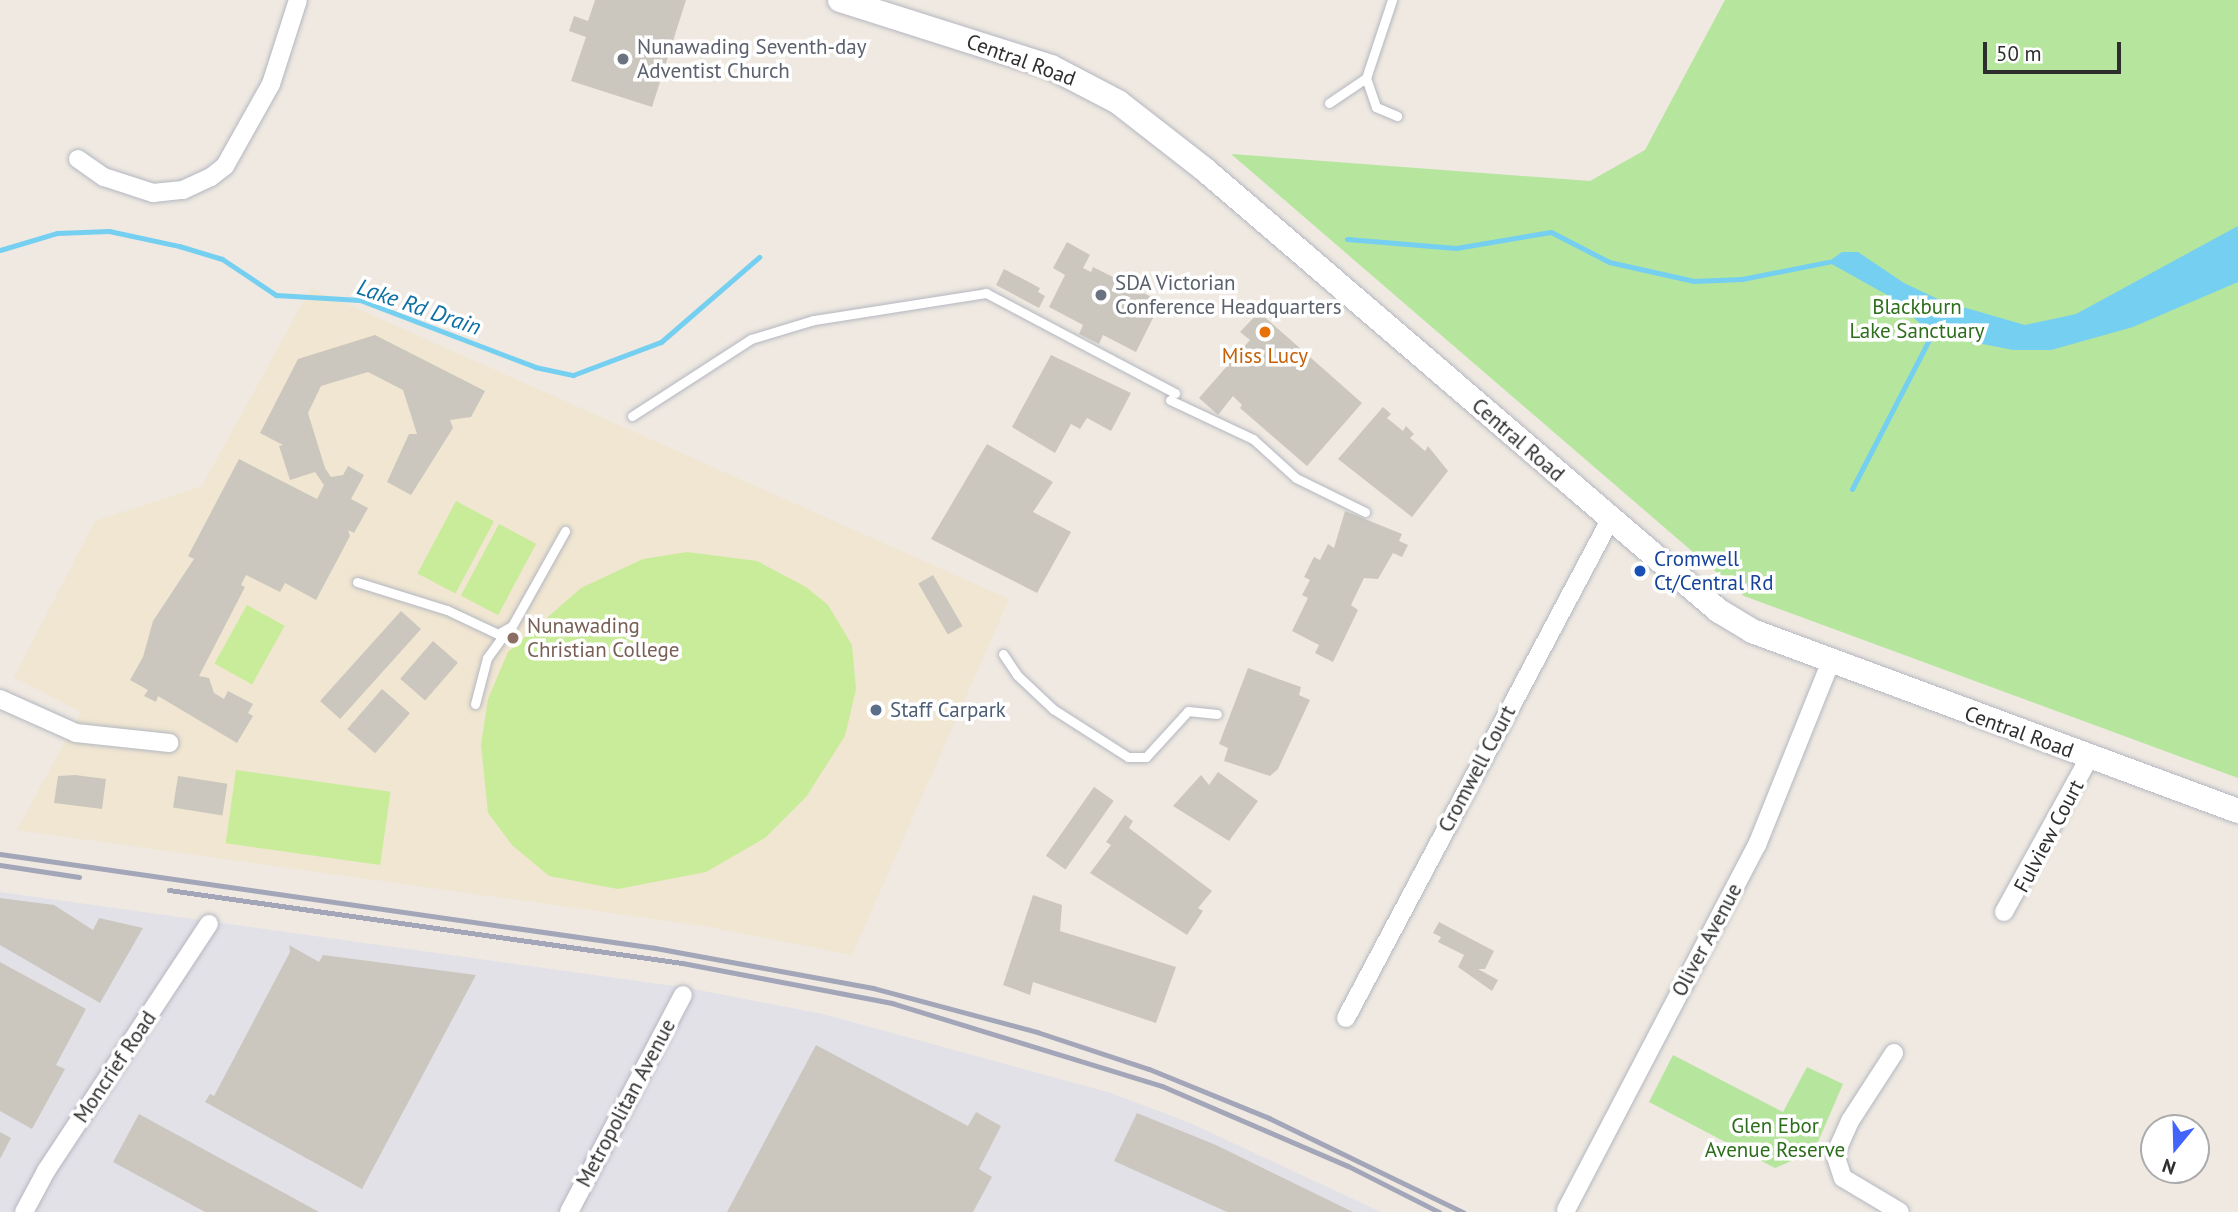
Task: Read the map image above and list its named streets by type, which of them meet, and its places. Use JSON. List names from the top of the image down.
{
  "streets": {
    "street": [
      "Central Road",
      "Cromwell Court",
      "Fulview Court",
      "Oliver Avenue",
      "Moncrief Road",
      "Metropolitan Avenue"
    ]
  },
  "crossings": [
    ["Central Road", "Cromwell Court"],
    ["Central Road", "Fulview Court"],
    ["Central Road", "Oliver Avenue"]
  ],
  "water": ["Lake Rd Drain"],
  "parks": ["Blackburn Lake Sanctuary", "Glen Ebor Avenue Reserve"],
  "places": [
    "Nunawading Seventh-day Adventist Church",
    "SDA Victorian Conference Headquarters",
    "Miss Lucy",
    "Cromwell Ct/Central Rd",
    "Nunawading Christian College",
    "Staff Carpark"
  ],
  "scale_bar": "50 m",
  "north": "bottom"
}
